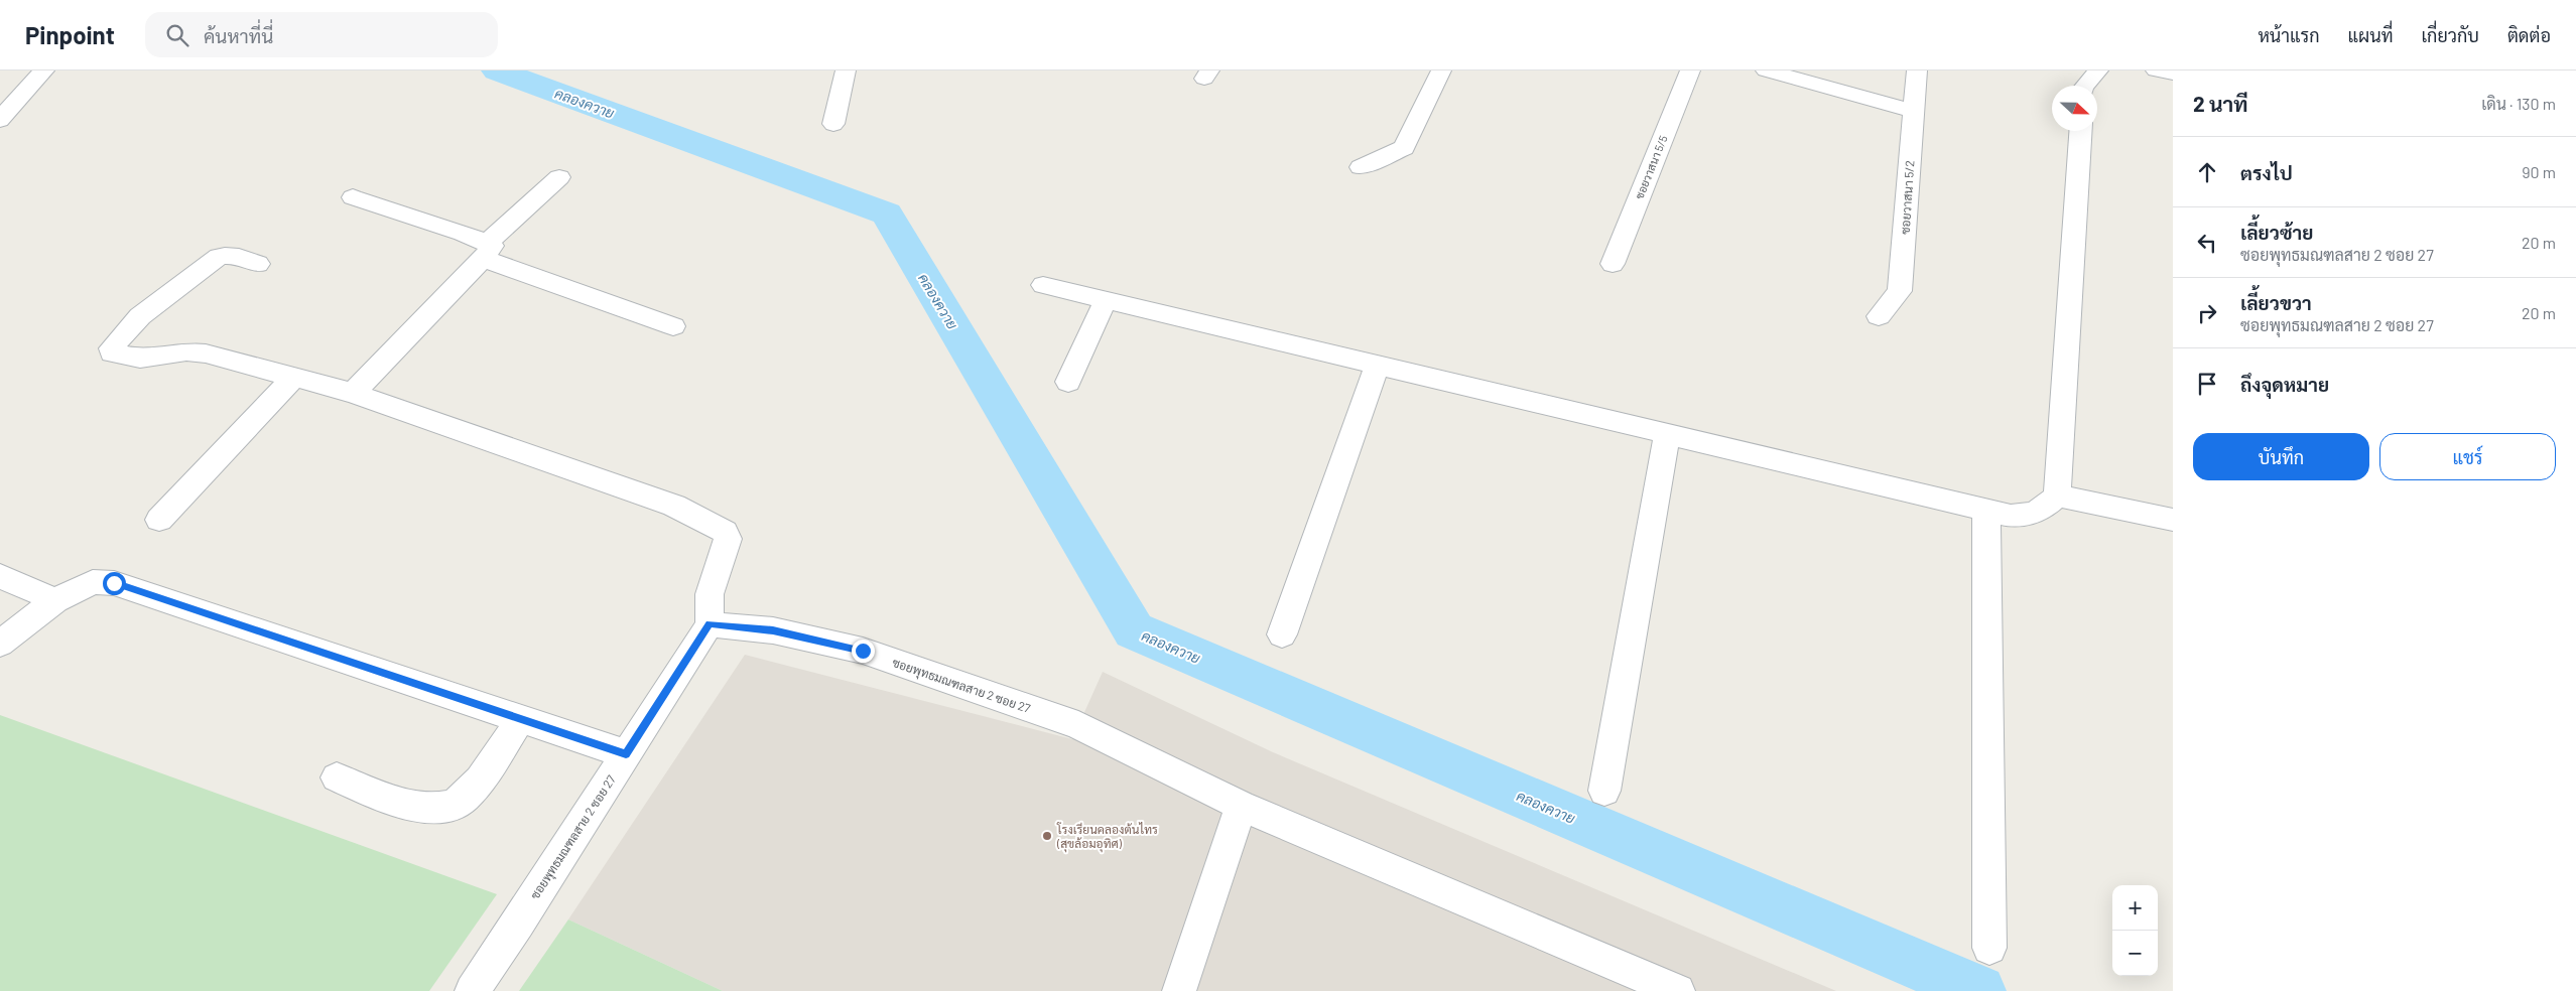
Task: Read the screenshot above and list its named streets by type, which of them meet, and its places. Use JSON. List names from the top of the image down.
{
  "streets": {
    "street": ["ซอยวาสนา 5/5", "ซอยวาสนา 5/2", "ซอยพุทธมณฑลสาย 2 ซอย 27"]
  },
  "water": ["คลองควาย"],
  "places": ["โรงเรียนคลองต้นไทร (สุขล้อมอุทิศ)"],
  "north": "right",
  "page": {
    "header": "Pinpoint",
    "search": "ค้นหาที่นี่",
    "nav": [
      "หน้าแรก",
      "แผนที่",
      "เกี่ยวกับ",
      "ติดต่อ"
    ],
    "heading": ["2 นาที", "เดิน · 130 m"],
    "list": [
      ["ตรงไป", "90 m"],
      ["เลี้ยวซ้าย", "ซอยพุทธมณฑลสาย 2 ซอย 27", "20 m"],
      ["เลี้ยวขวา", "ซอยพุทธมณฑลสาย 2 ซอย 27", "20 m"],
      "ถึงจุดหมาย"
    ],
    "buttons": ["บันทึก", "แชร์"],
    "map_buttons": ["+", "−"]
  }
}
